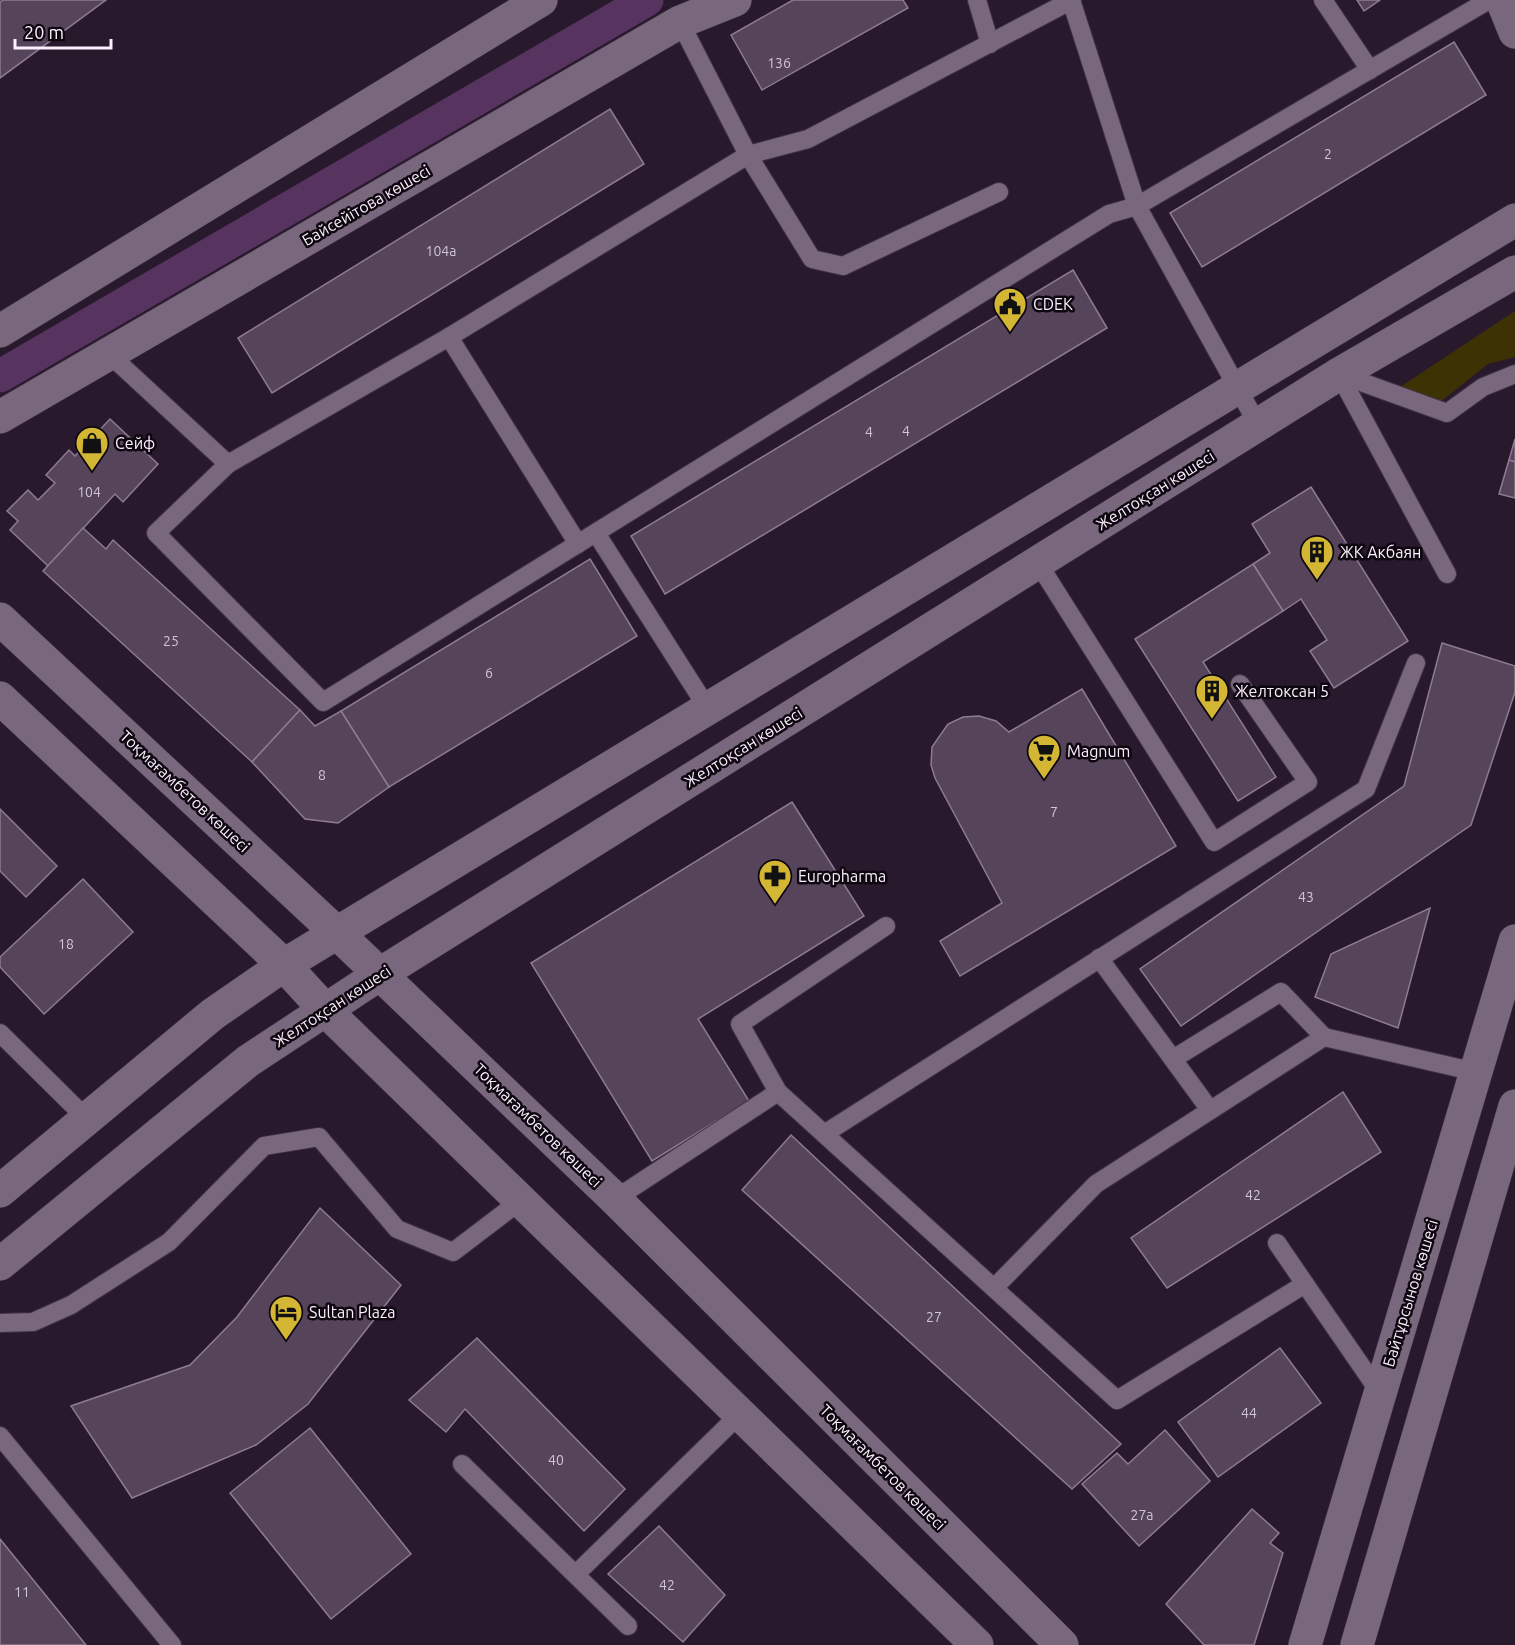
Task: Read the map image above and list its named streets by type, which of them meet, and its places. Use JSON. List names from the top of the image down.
{
  "streets": {
    "street": [
      "Байсейітова көшесі",
      "Желтоқсан көшесі",
      "Тоқмағамбетов көшесі",
      "Байтұрсынов көшесі"
    ]
  },
  "crossings": [
    ["Желтоқсан көшесі", "Тоқмағамбетов көшесі"]
  ],
  "places": {
    "public building": ["CDEK"],
    "shop": ["Сейф"],
    "building": ["ЖК Акбаян", "Желтоксан 5"],
    "supermarket": ["Magnum"],
    "pharmacy": ["Europharma"],
    "hotel": ["Sultan Plaza"]
  },
  "house_numbers": [
    "136",
    "2",
    "104а",
    "4",
    "4",
    "104",
    "25",
    "6",
    "8",
    "7",
    "43",
    "18",
    "42",
    "27",
    "44",
    "40",
    "27а",
    "42",
    "11"
  ],
  "scale_bar": "20 m"
}
